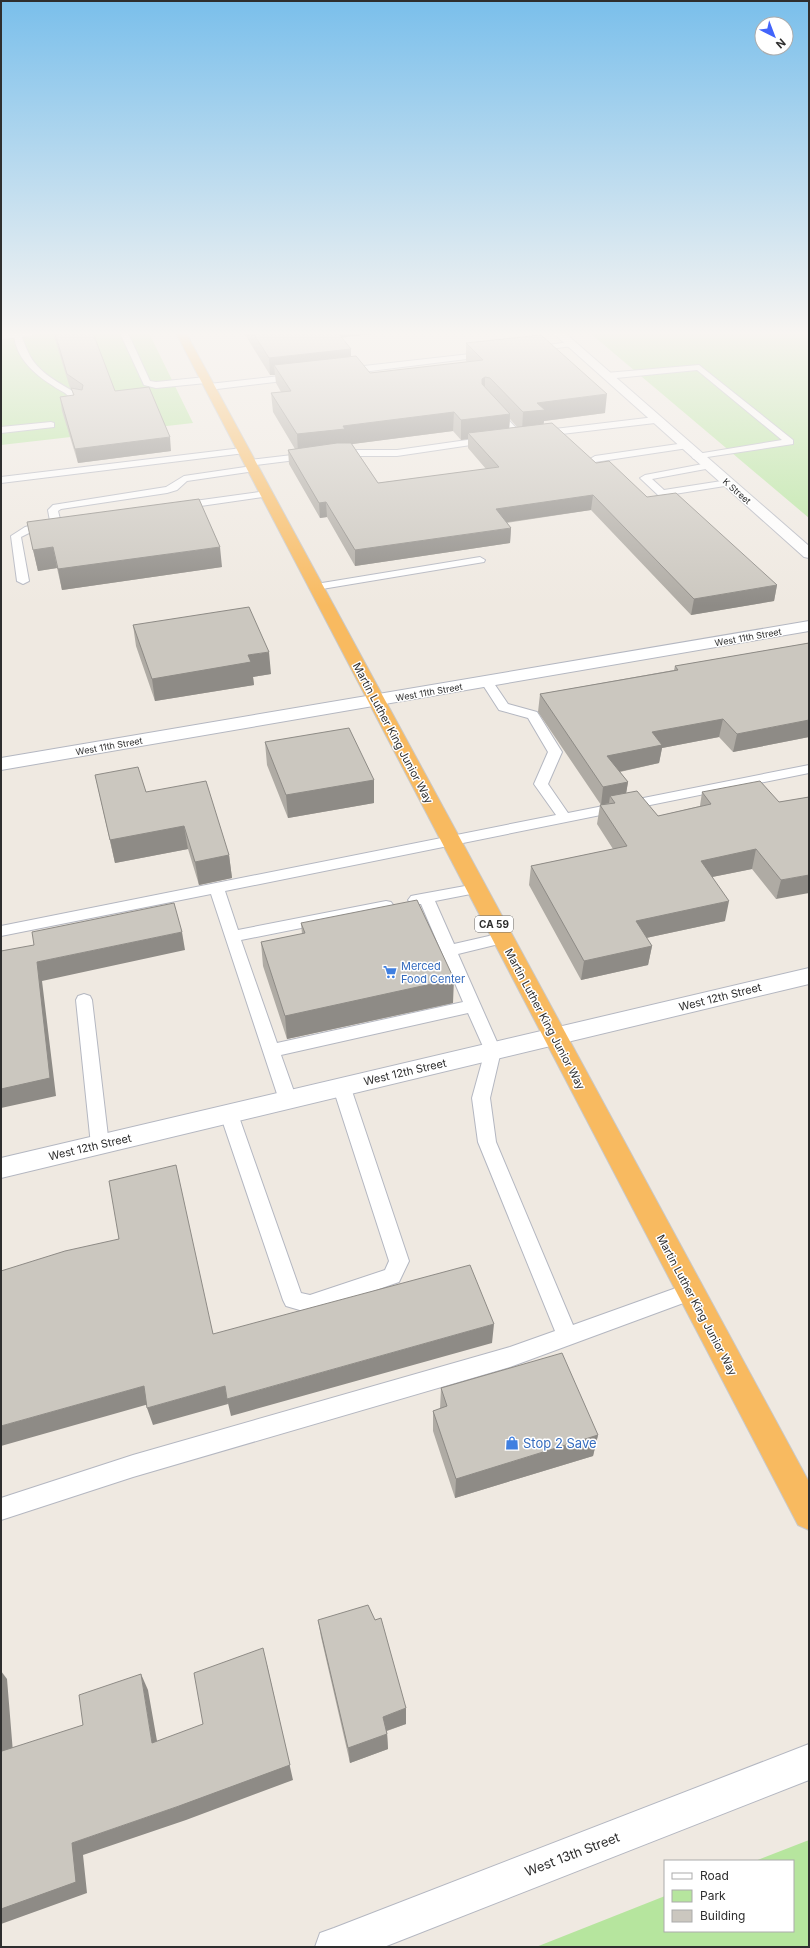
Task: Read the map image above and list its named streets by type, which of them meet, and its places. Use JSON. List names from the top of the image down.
{
  "streets": {
    "highway": ["Martin Luther King Junior Way", "CA 59"],
    "street": [
      "K Street",
      "West 11th Street",
      "West 12th Street",
      "West 13th Street"
    ]
  },
  "crossings": [
    ["West 11th Street", "Martin Luther King Junior Way"],
    ["Martin Luther King Junior Way", "West 12th Street"]
  ],
  "places": {
    "supermarket": ["Merced Food Center"],
    "shop": ["Stop 2 Save"]
  },
  "legend": ["Road", "Park", "Building"],
  "north": "bottom right"
}
